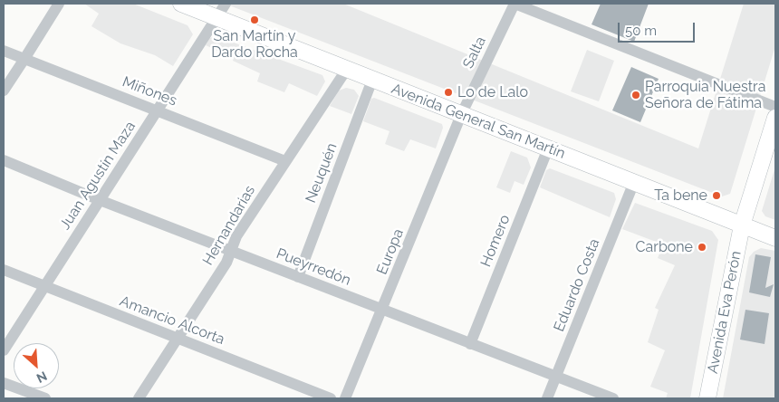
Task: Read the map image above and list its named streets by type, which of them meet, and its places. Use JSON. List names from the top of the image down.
{
  "streets": {
    "main road": ["Avenida General San Martín", "Avenida Eva Perón"],
    "street": [
      "Salta",
      "Miñones",
      "Neuquén",
      "Juan Agustín Maza",
      "Hernandarias",
      "Homero",
      "Europa",
      "Pueyrredón",
      "Eduardo Costa",
      "Amancio Alcorta"
    ]
  },
  "crossings": [
    ["Salta", "Avenida General San Martín"],
    ["Salta", "Europa"],
    ["Miñones", "Juan Agustín Maza"],
    ["Miñones", "Hernandarias"],
    ["Avenida General San Martín", "Neuquén"],
    ["Avenida General San Martín", "Juan Agustín Maza"],
    ["Avenida General San Martín", "Hernandarias"],
    ["Avenida General San Martín", "Homero"],
    ["Avenida General San Martín", "Europa"],
    ["Avenida General San Martín", "Eduardo Costa"],
    ["Avenida General San Martín", "Avenida Eva Perón"],
    ["Neuquén", "Pueyrredón"],
    ["Juan Agustín Maza", "Pueyrredón"],
    ["Juan Agustín Maza", "Amancio Alcorta"],
    ["Hernandarias", "Pueyrredón"],
    ["Hernandarias", "Amancio Alcorta"],
    ["Homero", "Pueyrredón"],
    ["Europa", "Pueyrredón"],
    ["Pueyrredón", "Eduardo Costa"]
  ],
  "places": [
    "San Martín y Dardo Rocha",
    "Lo de Lalo",
    "Parroquia Nuestra Señora de Fátima",
    "Ta bene",
    "Carbone"
  ],
  "scale_bar": "50 m",
  "north": "bottom right"
}
